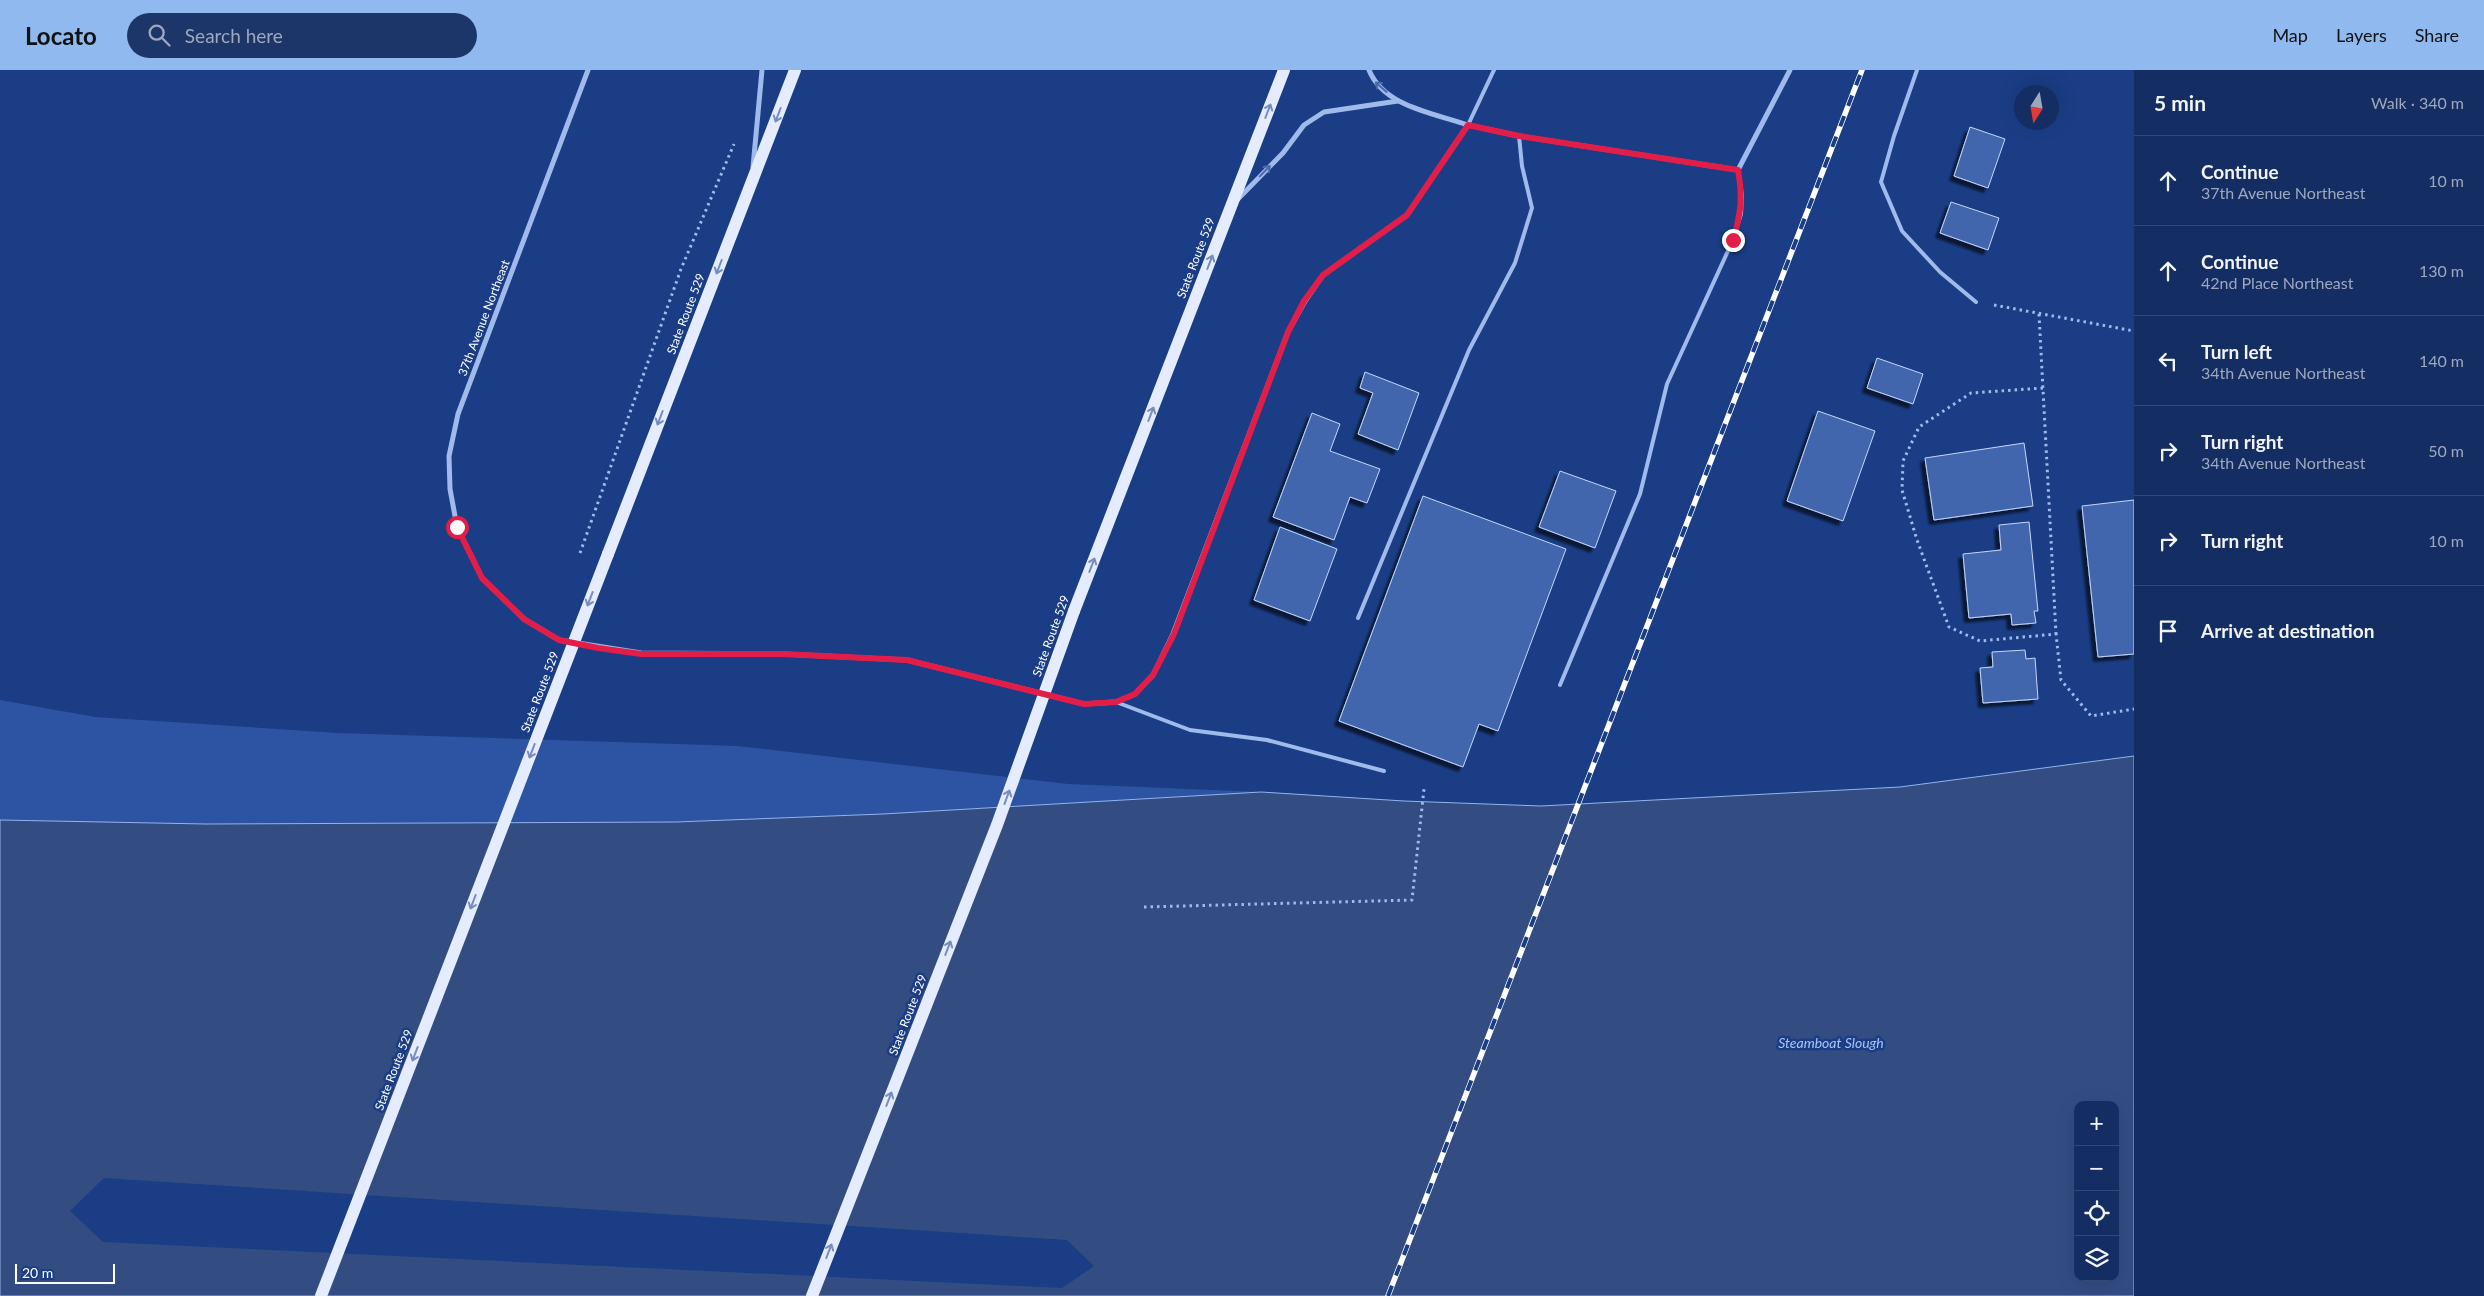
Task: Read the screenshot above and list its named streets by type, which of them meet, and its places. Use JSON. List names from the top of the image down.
{
  "streets": {
    "main road": ["State Route 529"],
    "street": ["37th Avenue Northeast"]
  },
  "water": ["Steamboat Slough"],
  "scale_bar": "20 m",
  "north": "bottom",
  "page": {
    "header": "Locato",
    "search": "Search here",
    "nav": ["Map", "Layers", "Share"],
    "heading": ["5 min", "Walk · 340 m"],
    "list": [
      ["Continue", "37th Avenue Northeast", "10 m"],
      ["Continue", "42nd Place Northeast", "130 m"],
      ["Turn left", "34th Avenue Northeast", "140 m"],
      ["Turn right", "34th Avenue Northeast", "50 m"],
      ["Turn right", "10 m"],
      "Arrive at destination"
    ],
    "map_buttons": ["+", "−"],
    "scale": "20 m"
  }
}
